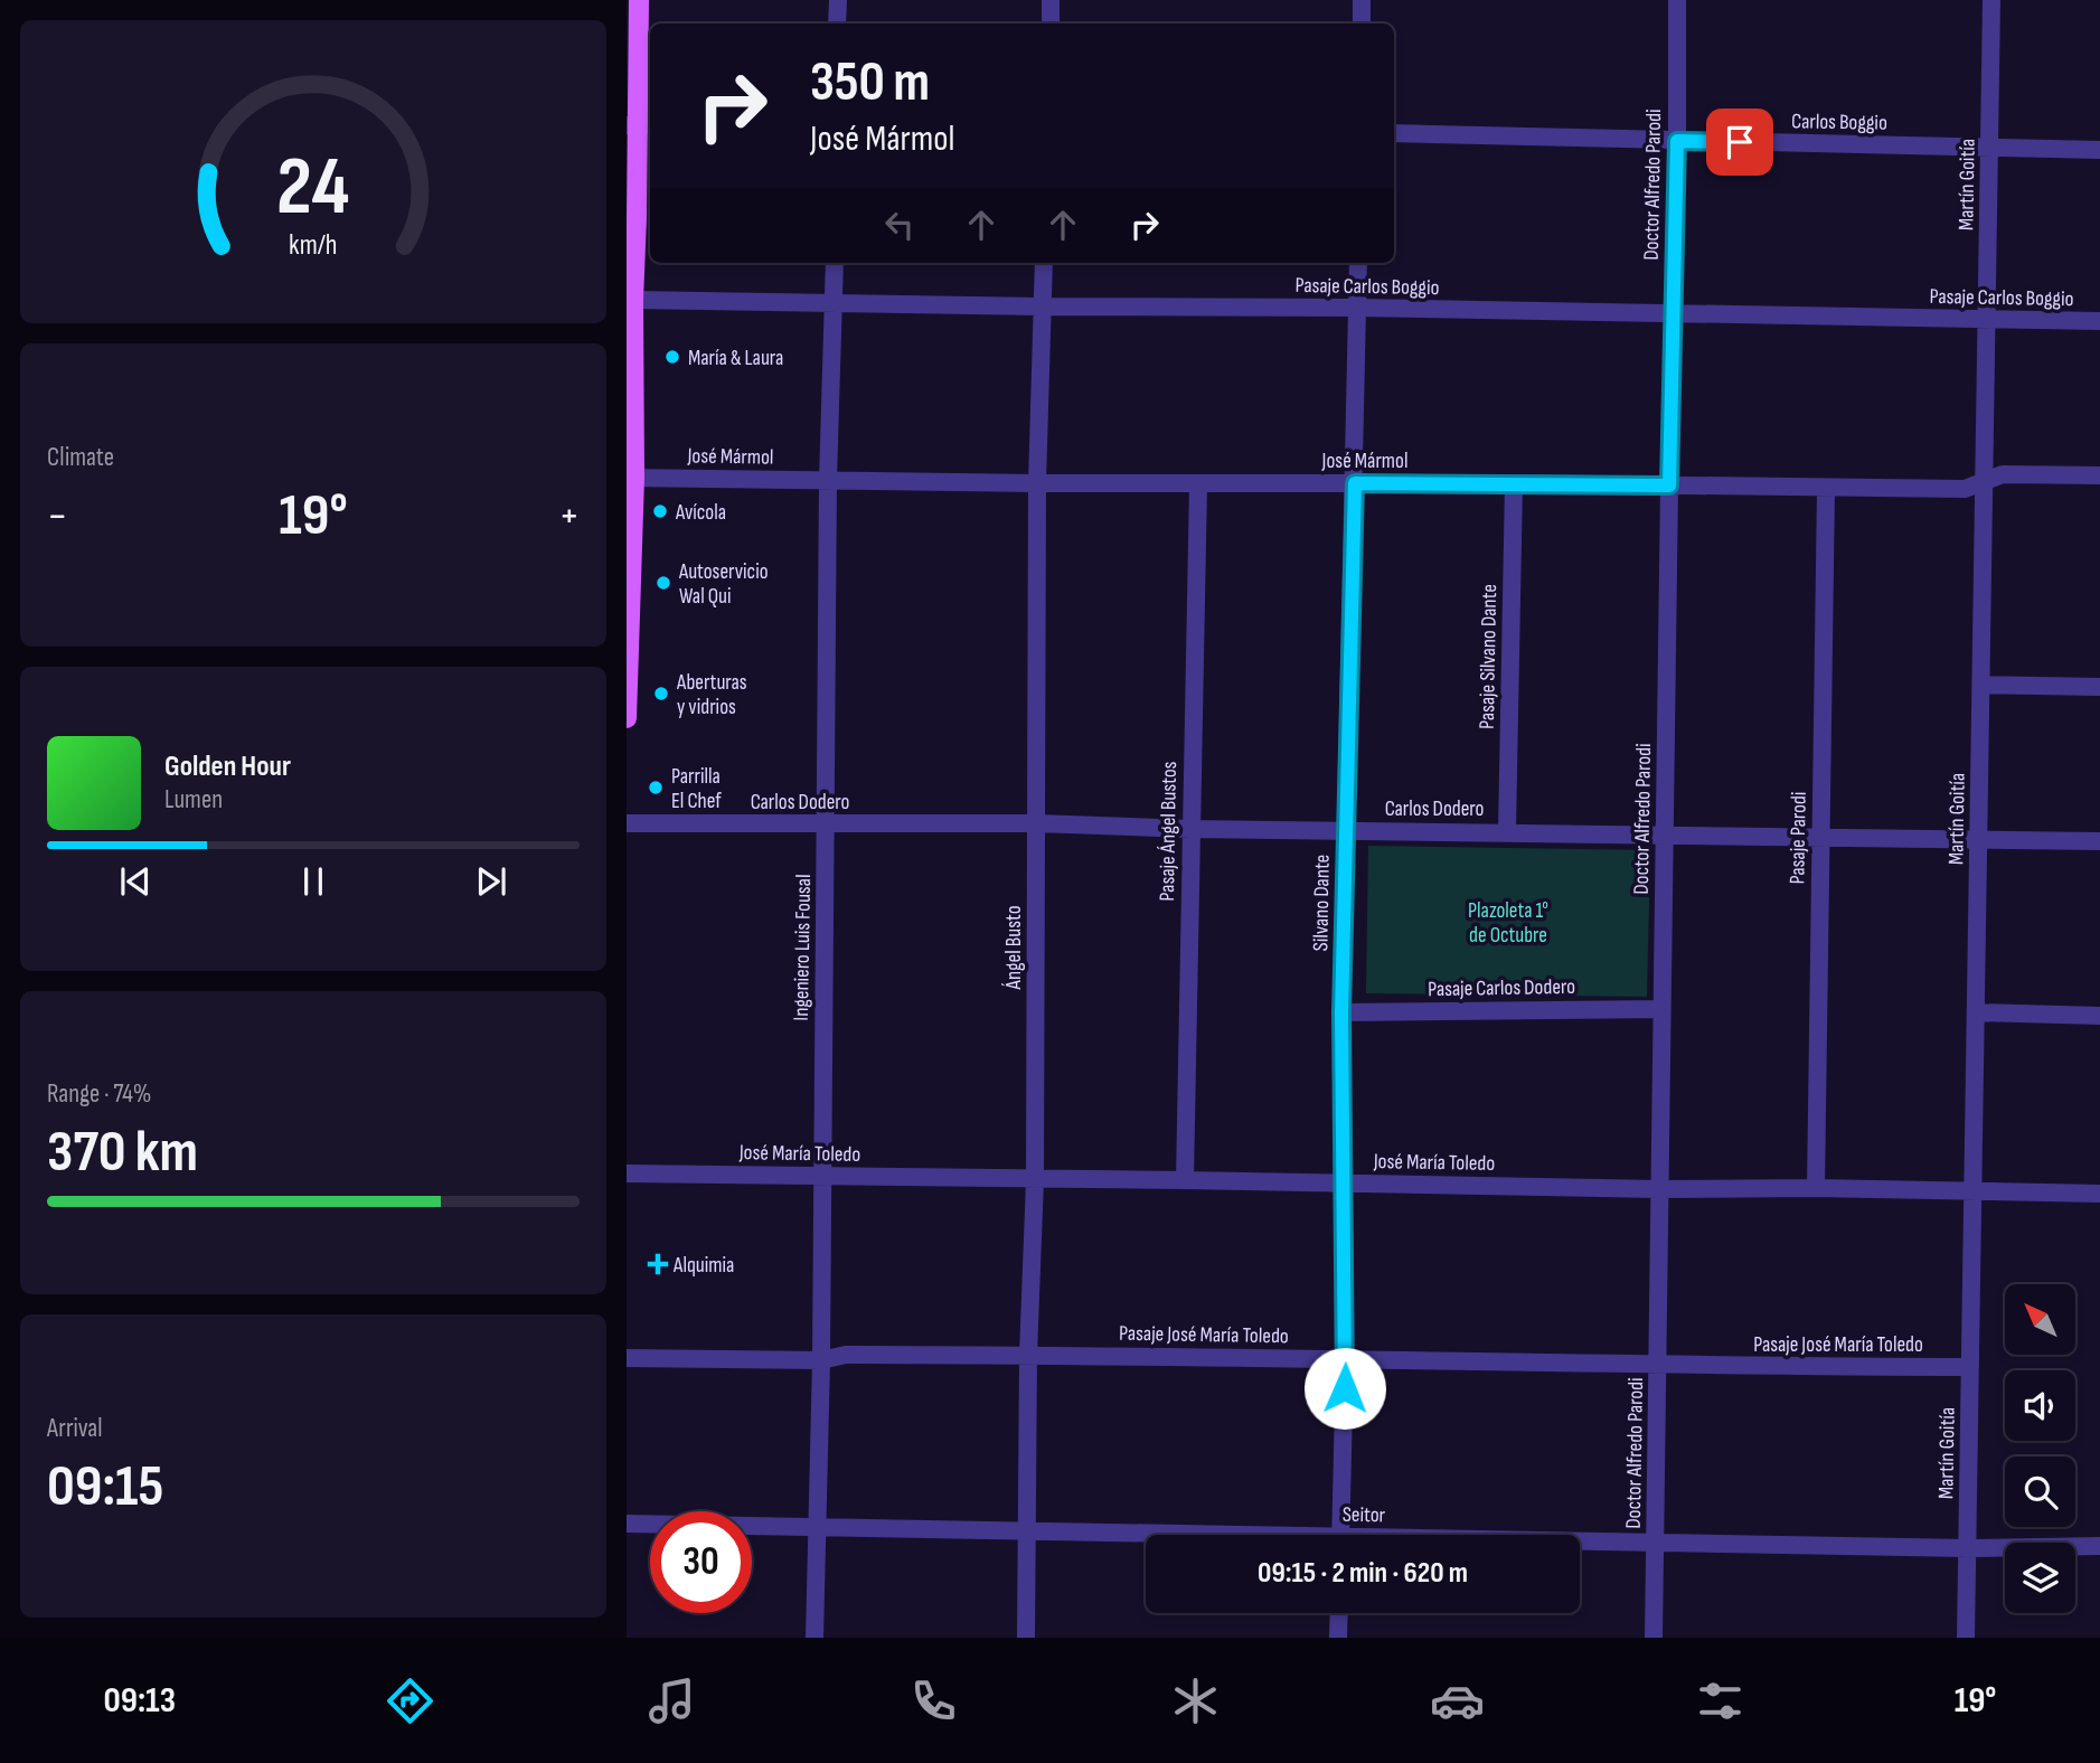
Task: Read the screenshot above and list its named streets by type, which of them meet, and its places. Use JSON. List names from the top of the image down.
{
  "streets": {
    "street": [
      "Carlos Boggio",
      "Doctor Alfredo Parodi",
      "Martín Goitía",
      "Pasaje Carlos Boggio",
      "José Mármol",
      "Pasaje Silvano Dante",
      "Carlos Dodero",
      "Pasaje Ángel Bustos",
      "Pasaje Parodi",
      "Silvano Dante",
      "Ingeniero Luis Fousal",
      "Ángel Busto",
      "Pasaje Carlos Dodero",
      "José María Toledo",
      "Pasaje José María Toledo",
      "Seitor"
    ]
  },
  "crossings": [
    ["Carlos Boggio", "Doctor Alfredo Parodi"],
    ["Carlos Boggio", "Martín Goitía"],
    ["Doctor Alfredo Parodi", "Pasaje Carlos Boggio"],
    ["Doctor Alfredo Parodi", "José Mármol"],
    ["Doctor Alfredo Parodi", "Carlos Dodero"],
    ["Doctor Alfredo Parodi", "Pasaje Carlos Dodero"],
    ["Doctor Alfredo Parodi", "José María Toledo"],
    ["Doctor Alfredo Parodi", "Pasaje José María Toledo"],
    ["Doctor Alfredo Parodi", "Seitor"],
    ["Martín Goitía", "Pasaje Carlos Boggio"],
    ["Martín Goitía", "José Mármol"],
    ["Martín Goitía", "Carlos Dodero"],
    ["Martín Goitía", "José María Toledo"],
    ["Martín Goitía", "Pasaje José María Toledo"],
    ["Martín Goitía", "Seitor"],
    ["Pasaje Carlos Boggio", "Silvano Dante"],
    ["Pasaje Carlos Boggio", "Ingeniero Luis Fousal"],
    ["Pasaje Carlos Boggio", "Ángel Busto"],
    ["José Mármol", "Pasaje Silvano Dante"],
    ["José Mármol", "Pasaje Ángel Bustos"],
    ["José Mármol", "Pasaje Parodi"],
    ["José Mármol", "Silvano Dante"],
    ["José Mármol", "Ingeniero Luis Fousal"],
    ["José Mármol", "Ángel Busto"],
    ["Pasaje Silvano Dante", "Carlos Dodero"],
    ["Carlos Dodero", "Pasaje Ángel Bustos"],
    ["Carlos Dodero", "Pasaje Parodi"],
    ["Carlos Dodero", "Silvano Dante"],
    ["Carlos Dodero", "Ingeniero Luis Fousal"],
    ["Carlos Dodero", "Ángel Busto"],
    ["Pasaje Ángel Bustos", "José María Toledo"],
    ["Pasaje Parodi", "José María Toledo"],
    ["Silvano Dante", "Pasaje Carlos Dodero"],
    ["Silvano Dante", "José María Toledo"],
    ["Silvano Dante", "Pasaje José María Toledo"],
    ["Ingeniero Luis Fousal", "José María Toledo"],
    ["Ingeniero Luis Fousal", "Pasaje José María Toledo"],
    ["Ingeniero Luis Fousal", "Seitor"],
    ["Ángel Busto", "José María Toledo"],
    ["Ángel Busto", "Pasaje José María Toledo"],
    ["Ángel Busto", "Seitor"]
  ],
  "parks": ["Plazoleta 1° de Octubre"],
  "places": {
    "other": [
      "María & Laura",
      "Avícola",
      "Autoservicio Wal Qui",
      "Aberturas y vidrios",
      "Parrilla El Chef"
    ],
    "health": ["Alquimia"]
  },
  "north": "top left",
  "page": {
    "turn": ["350 m", "José Mármol"],
    "tile": [
      "Climate",
      ["Range · 74%", "370 km"],
      ["Arrival", "09:15"]
    ],
    "heat": ["−", "19°", "+"],
    "song": ["Golden Hour", "Lumen"],
    "limit": "30",
    "trip": "09:15 · 2 min · 620 m",
    "tabs": ["09:13", "19°"],
    "gauge": ["24", "km/h"]
  }
}
